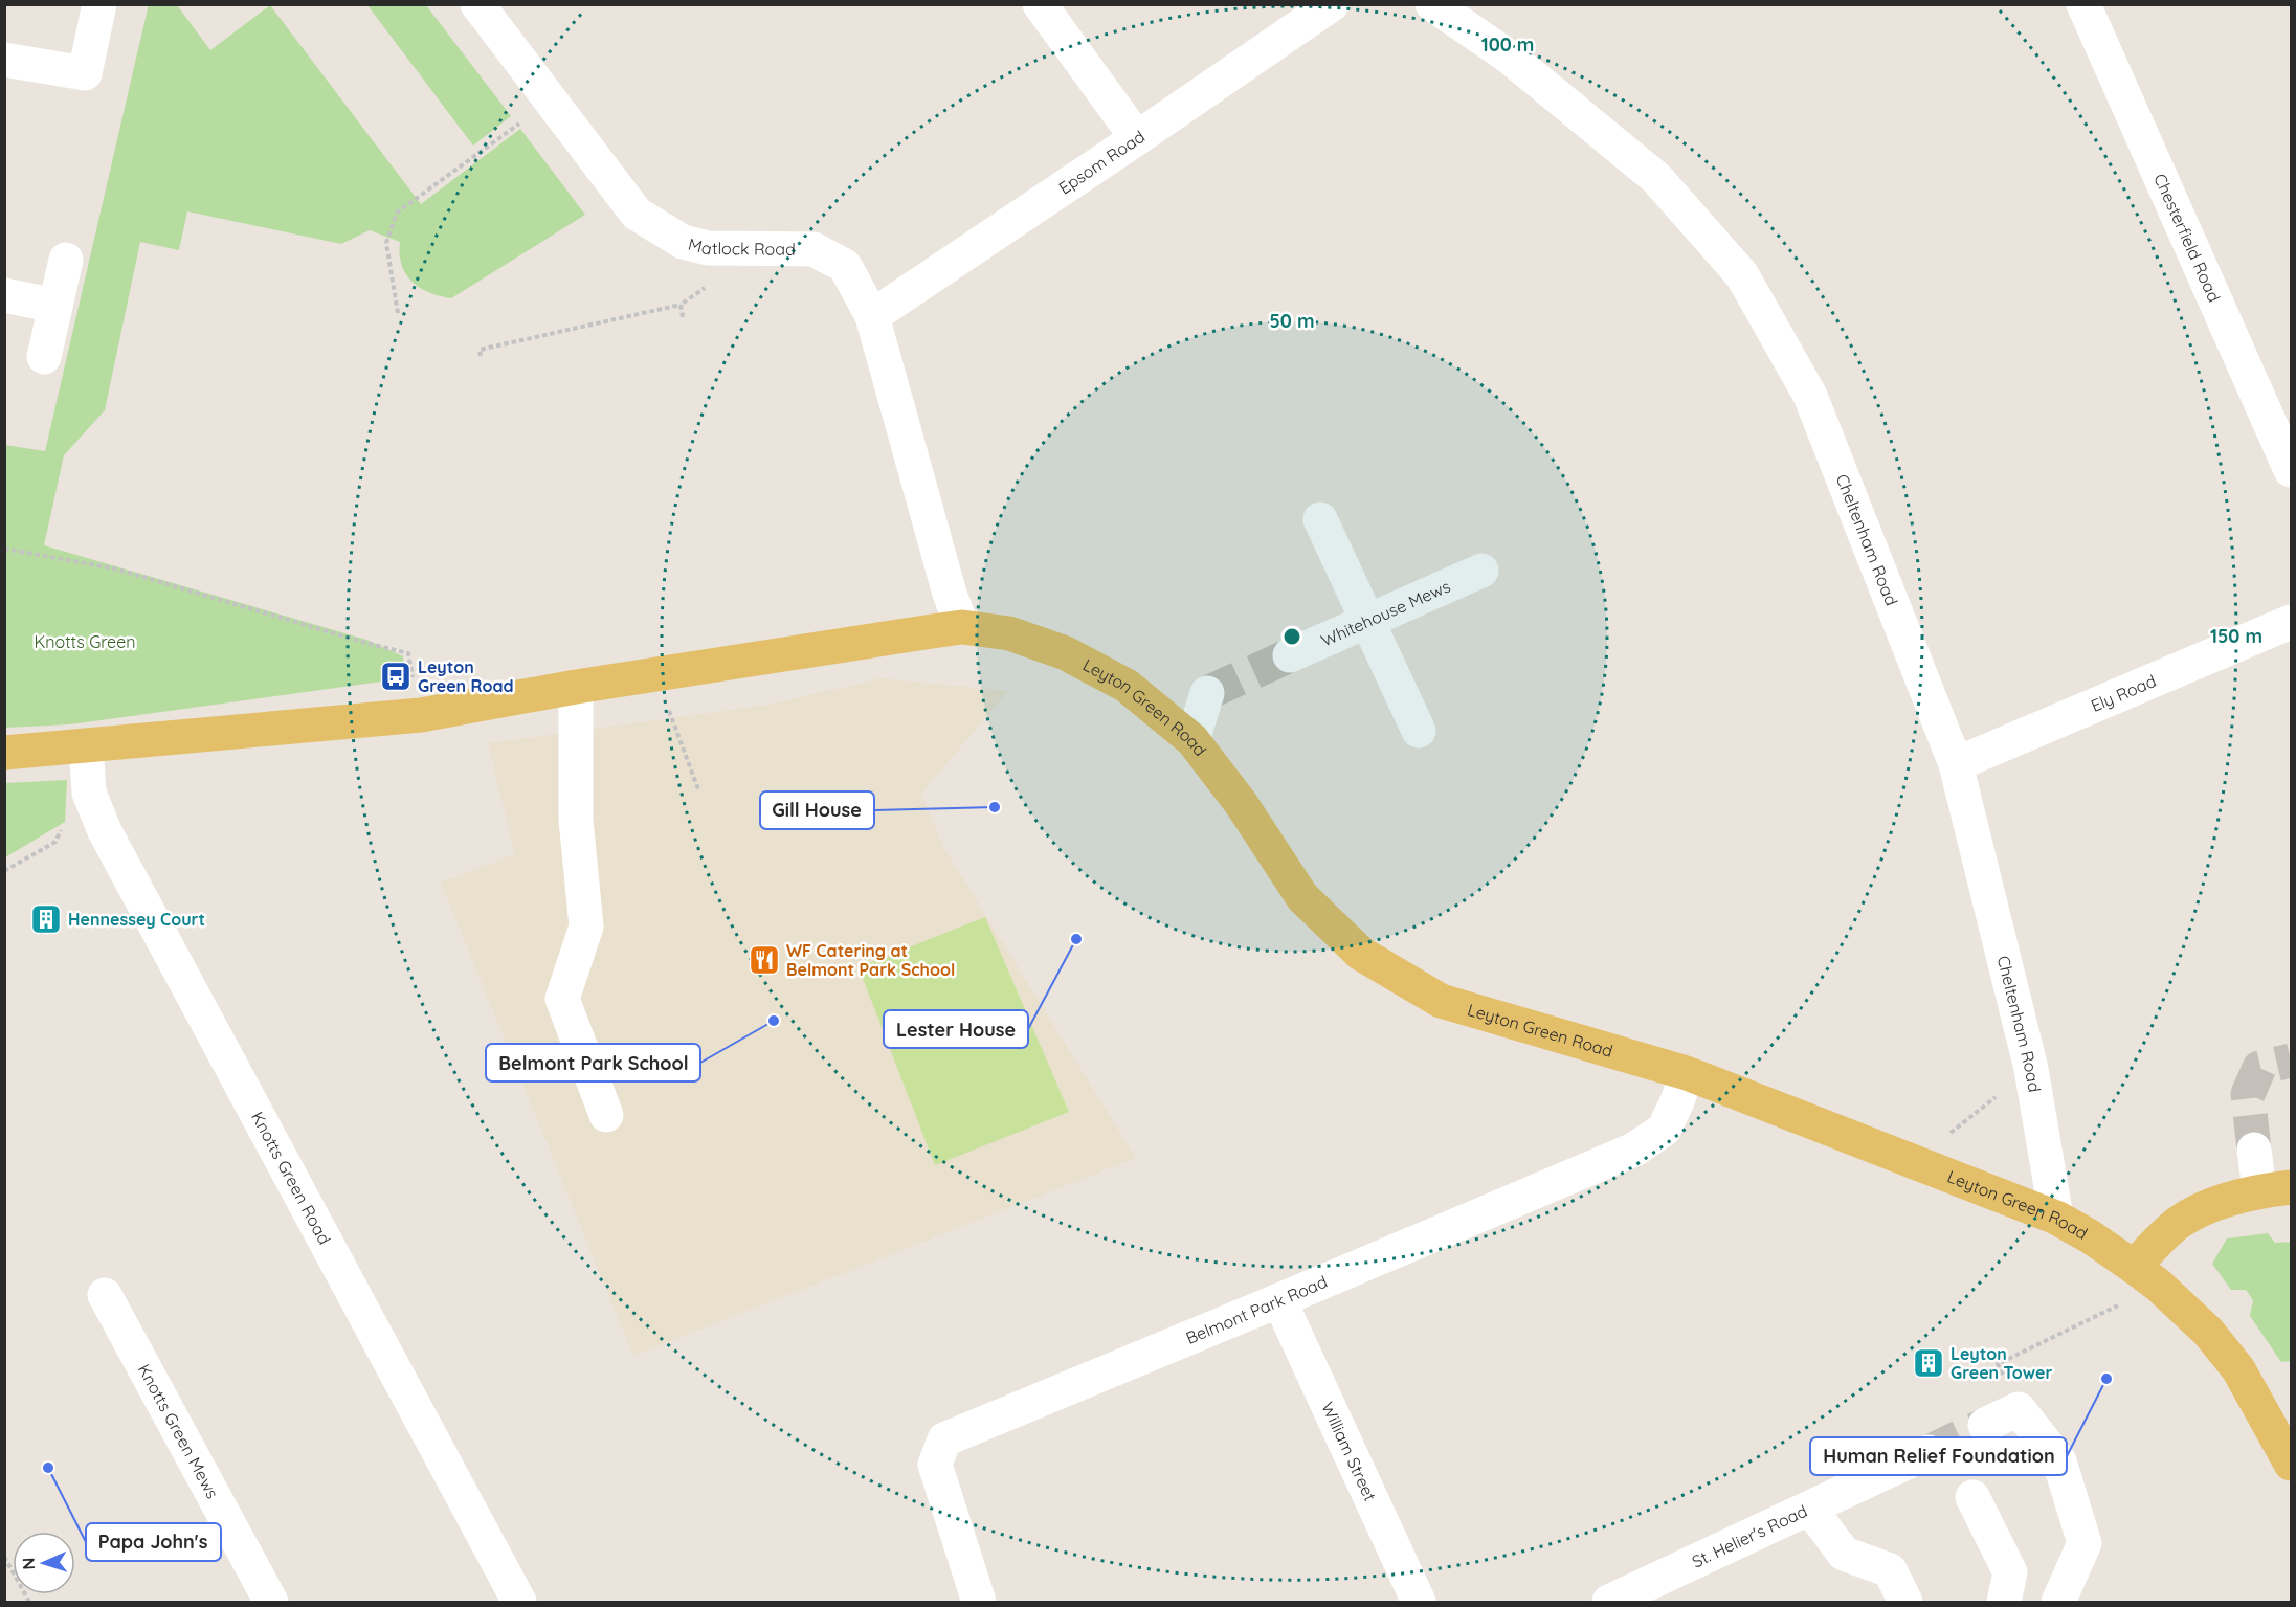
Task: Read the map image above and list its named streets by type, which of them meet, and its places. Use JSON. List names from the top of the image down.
{
  "streets": {
    "main road": ["Leyton Green Road"],
    "street": [
      "Epsom Road",
      "Chesterfield Road",
      "Matlock Road",
      "Cheltenham Road",
      "Whitehouse Mews",
      "Ely Road",
      "Knotts Green Road",
      "Belmont Park Road",
      "Knotts Green Mews",
      "William Street",
      "St. Helier's Road"
    ]
  },
  "crossings": [
    ["Epsom Road", "Matlock Road"],
    ["Matlock Road", "Leyton Green Road"],
    ["Cheltenham Road", "Ely Road"],
    ["Cheltenham Road", "Leyton Green Road"],
    ["Leyton Green Road", "Knotts Green Road"],
    ["Leyton Green Road", "Belmont Park Road"],
    ["Belmont Park Road", "William Street"]
  ],
  "parks": ["Knotts Green"],
  "places": {
    "bus stop": ["Leyton Green Road"],
    "other": [
      "Gill House",
      "Lester House",
      "Belmont Park School",
      "Human Relief Foundation",
      "Papa John's"
    ],
    "building": ["Hennessey Court", "Leyton Green Tower"],
    "restaurant": ["WF Catering at Belmont Park School"]
  },
  "north": "left",
  "rings": ["100 m", "50 m", "150 m"]
}
